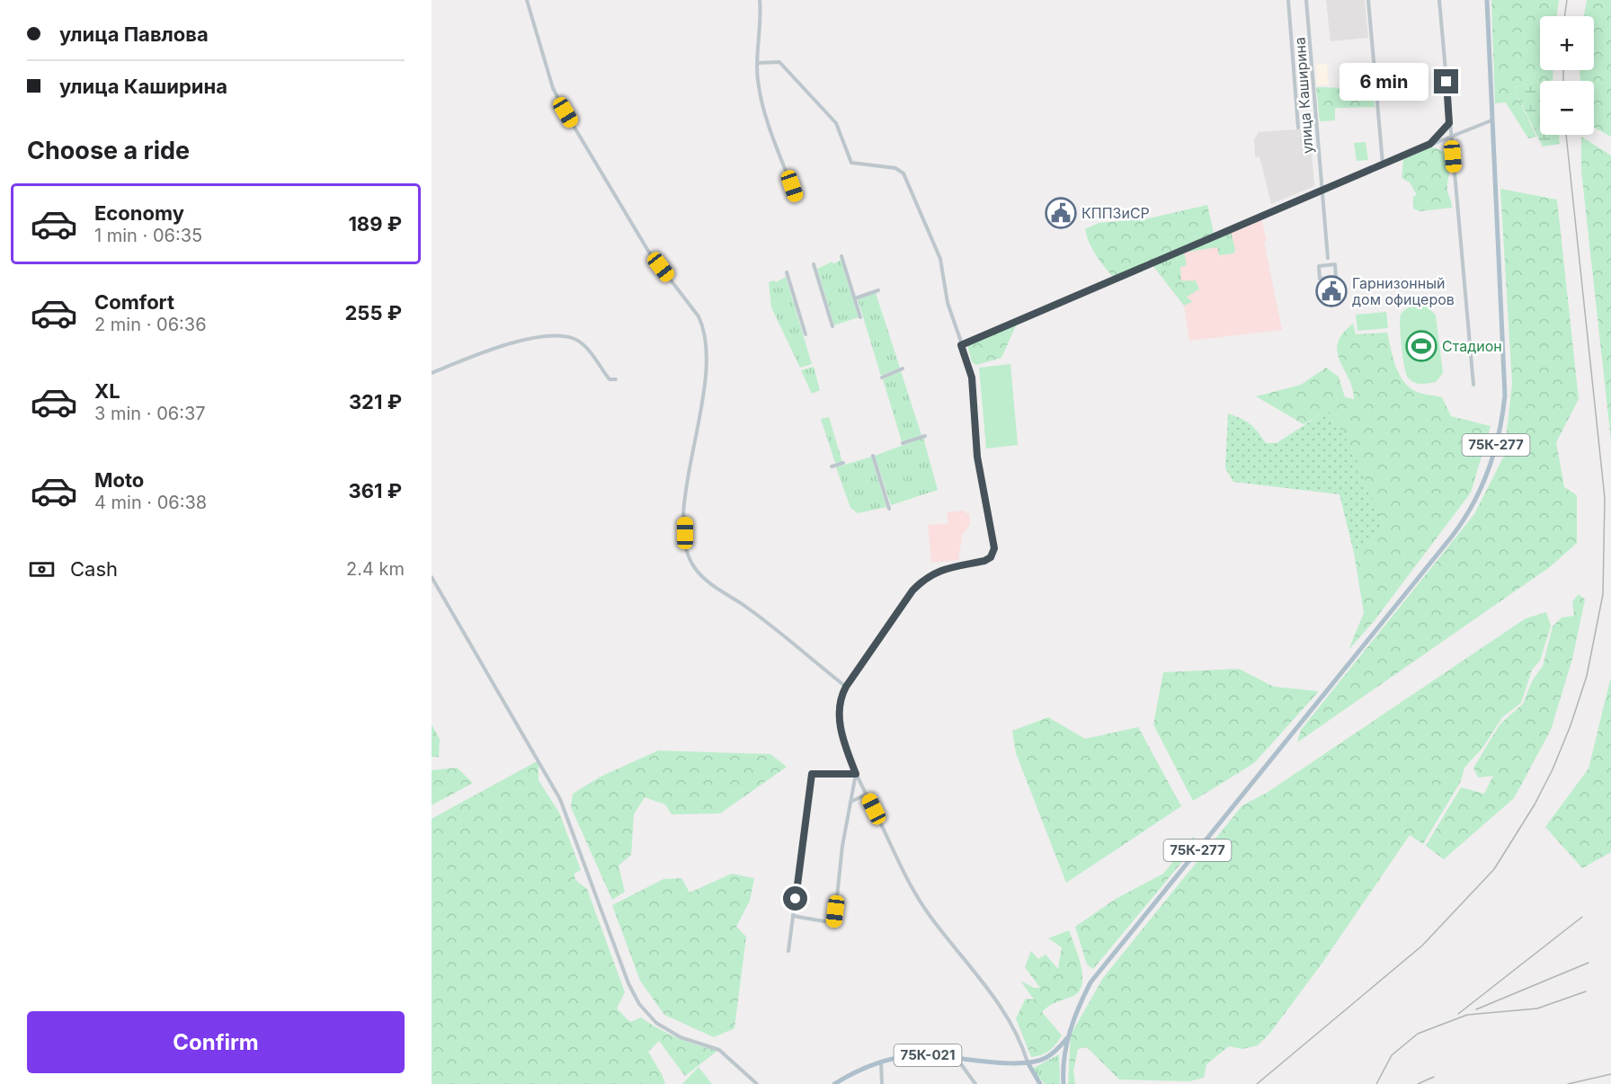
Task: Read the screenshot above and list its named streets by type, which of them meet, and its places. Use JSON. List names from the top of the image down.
{
  "streets": {
    "main road": ["75К-277", "75К-021"],
    "street": ["улица Каширина"]
  },
  "crossings": [
    ["75К-277", "75К-021"]
  ],
  "places": {
    "public building": ["КППЗиСР", "Гарнизонный дом офицеров"],
    "sports": ["Стадион"]
  },
  "page": {
    "banner": ["улица Павлова", "улица Каширина"],
    "map_buttons": ["+", "−"],
    "bubble": "6 min",
    "heading": "Choose a ride",
    "list": [
      {
        "name": "Economy",
        "note": "1 min · 06:35",
        "value": "189 ₽"
      },
      {
        "name": "Comfort",
        "note": "2 min · 06:36",
        "value": "255 ₽"
      },
      {
        "name": "XL",
        "note": "3 min · 06:37",
        "value": "321 ₽"
      },
      {
        "name": "Moto",
        "note": "4 min · 06:38",
        "value": "361 ₽"
      }
    ],
    "pay": ["Cash", "2.4 km"],
    "buttons": "Confirm"
  }
}
